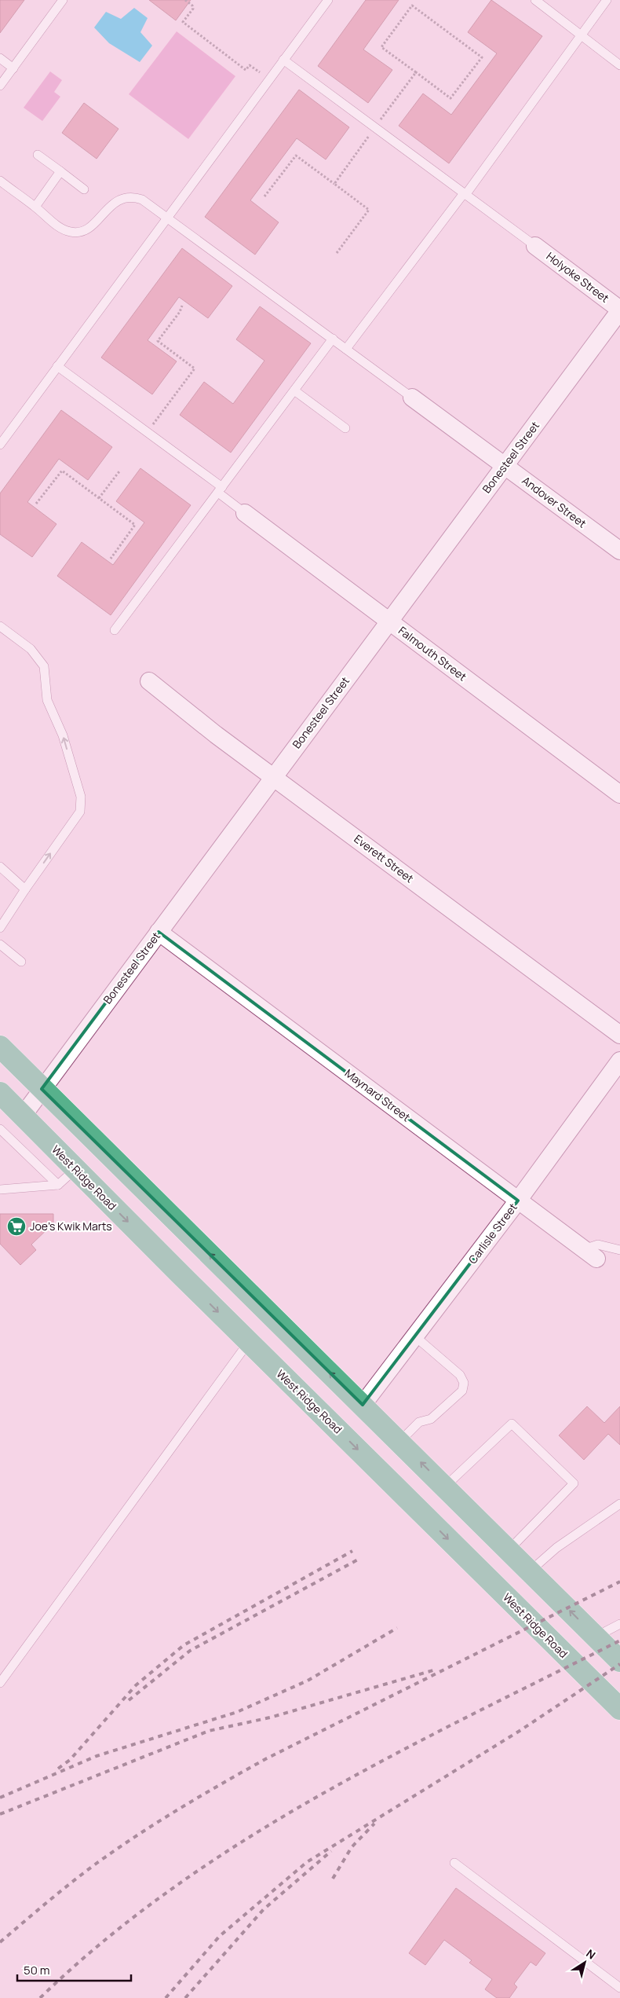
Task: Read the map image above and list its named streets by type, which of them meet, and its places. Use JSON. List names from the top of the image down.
{
  "streets": {
    "highway": ["West Ridge Road"],
    "street": [
      "Holyoke Street",
      "Bonesteel Street",
      "Andover Street",
      "Falmouth Street",
      "Everett Street",
      "Maynard Street",
      "Carlisle Street"
    ]
  },
  "crossings": [
    ["Holyoke Street", "Bonesteel Street"],
    ["Bonesteel Street", "Andover Street"],
    ["Bonesteel Street", "Falmouth Street"],
    ["Bonesteel Street", "Everett Street"],
    ["Bonesteel Street", "Maynard Street"],
    ["Bonesteel Street", "West Ridge Road"],
    ["Maynard Street", "Carlisle Street"]
  ],
  "places": {
    "supermarket": ["Joe's Kwik Marts"]
  },
  "scale_bar": "50 m",
  "north": "top right"
}
